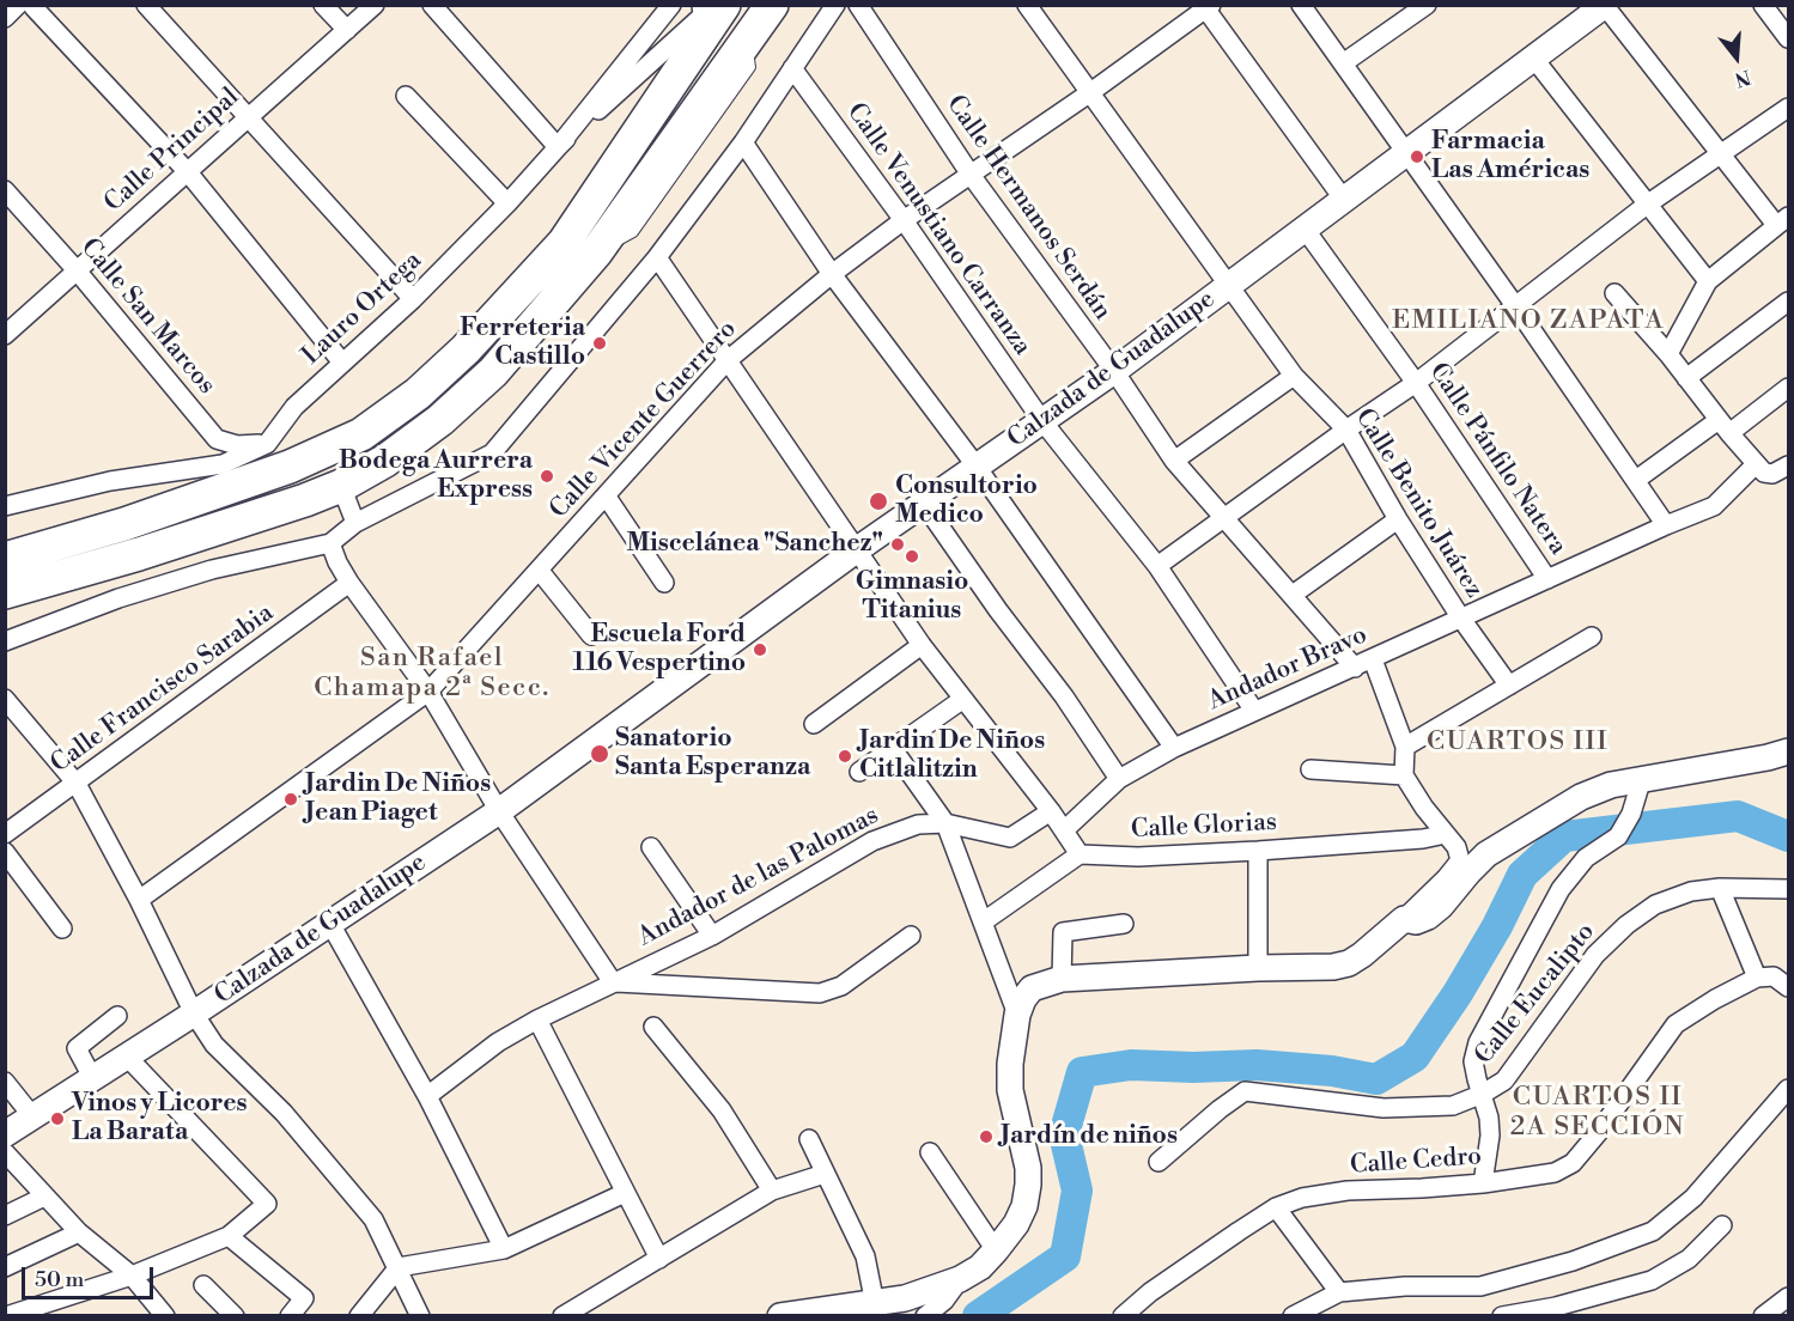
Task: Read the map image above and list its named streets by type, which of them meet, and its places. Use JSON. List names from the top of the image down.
{
  "streets": {
    "street": [
      "Calle Principal",
      "Calle Hermanos Serdán",
      "Calle Venustiano Carranza",
      "Lauro Ortega",
      "Calle San Marcos",
      "Calzada de Guadalupe",
      "Calle Vicente Guerrero",
      "Calle Pánfilo Natera",
      "Calle Benito Juárez",
      "Andador Bravo",
      "Calle Francisco Sarabia",
      "Calle Glorias",
      "Andador de las Palomas",
      "Calle Eucalipto",
      "Calle Cedro"
    ]
  },
  "crossings": [
    ["Calle Principal", "Calle San Marcos"],
    ["Calle Hermanos Serdán", "Calzada de Guadalupe"],
    ["Calle Hermanos Serdán", "Calle Vicente Guerrero"],
    ["Calle Hermanos Serdán", "Andador Bravo"],
    ["Calle Venustiano Carranza", "Calzada de Guadalupe"],
    ["Calle Venustiano Carranza", "Calle Vicente Guerrero"],
    ["Calle Venustiano Carranza", "Andador Bravo"],
    ["Lauro Ortega", "Calle San Marcos"],
    ["Calzada de Guadalupe", "Calle Pánfilo Natera"],
    ["Calzada de Guadalupe", "Calle Benito Juárez"],
    ["Calle Vicente Guerrero", "Calle Benito Juárez"],
    ["Calle Pánfilo Natera", "Andador Bravo"],
    ["Calle Benito Juárez", "Andador Bravo"]
  ],
  "districts": [
    "EMILIANO ZAPATA",
    "San Rafael Chamapa 2ª Secc.",
    "CUARTOS III",
    "CUARTOS II 2A SECCIÓN"
  ],
  "places": [
    "Farmacia Las Américas",
    "Ferreteria Castillo",
    "Bodega Aurrera Express",
    "Consultorio Medico",
    "Miscelánea \"Sanchez\"",
    "Gimnasio Titanius",
    "Escuela Ford 116 Vespertino",
    "Sanatorio Santa Esperanza",
    "Jardin De Niños Citlalitzin",
    "Jardin De Niños Jean Piaget",
    "Vinos y Licores La Barata",
    "Jardín de niños"
  ],
  "scale_bar": "50 m",
  "north": "bottom"
}
